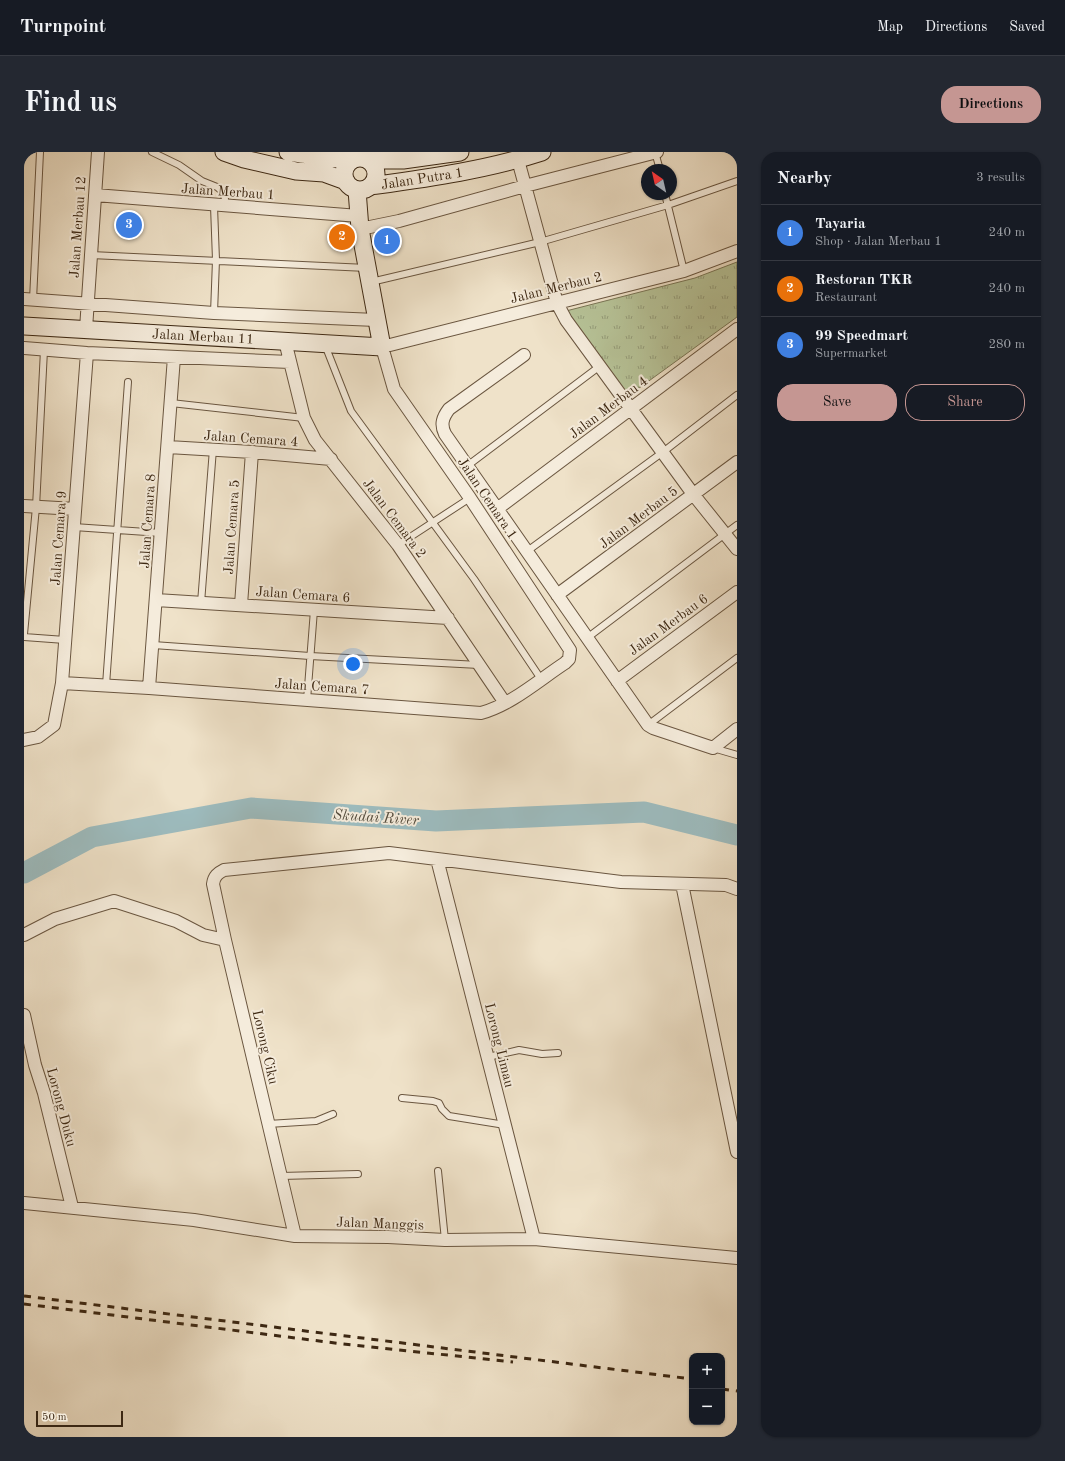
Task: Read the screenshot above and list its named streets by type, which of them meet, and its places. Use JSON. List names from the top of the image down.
{
  "streets": {
    "main road": ["Jalan Putra 1", "Jalan Merbau 11"],
    "street": [
      "Jalan Merbau 1",
      "Jalan Merbau 12",
      "Jalan Merbau 2",
      "Jalan Merbau 4",
      "Jalan Cemara 4",
      "Jalan Cemara 1",
      "Jalan Merbau 5",
      "Jalan Cemara 2",
      "Jalan Cemara 8",
      "Jalan Cemara 5",
      "Jalan Cemara 9",
      "Jalan Cemara 6",
      "Jalan Merbau 6",
      "Jalan Cemara 7",
      "Lorong Limau",
      "Lorong Ciku",
      "Lorong Duku",
      "Jalan Manggis"
    ]
  },
  "crossings": [
    ["Jalan Merbau 1", "Jalan Merbau 12"],
    ["Jalan Merbau 12", "Jalan Merbau 11"],
    ["Jalan Merbau 2", "Jalan Merbau 11"],
    ["Jalan Merbau 2", "Jalan Cemara 1"],
    ["Jalan Merbau 11", "Jalan Cemara 1"],
    ["Jalan Merbau 11", "Jalan Cemara 2"],
    ["Jalan Cemara 4", "Jalan Cemara 2"],
    ["Jalan Cemara 4", "Jalan Cemara 8"],
    ["Jalan Cemara 4", "Jalan Cemara 5"],
    ["Jalan Cemara 1", "Jalan Cemara 7"],
    ["Jalan Cemara 2", "Jalan Cemara 6"],
    ["Jalan Cemara 2", "Jalan Cemara 7"],
    ["Jalan Cemara 8", "Jalan Cemara 6"],
    ["Jalan Cemara 8", "Jalan Cemara 7"],
    ["Jalan Cemara 5", "Jalan Cemara 6"],
    ["Jalan Cemara 9", "Jalan Cemara 7"],
    ["Lorong Limau", "Lorong Ciku"],
    ["Lorong Limau", "Jalan Manggis"],
    ["Lorong Ciku", "Jalan Manggis"],
    ["Lorong Duku", "Jalan Manggis"]
  ],
  "water": ["Skudai River"],
  "scale_bar": "50 m",
  "north": "top left",
  "page": {
    "header": "Turnpoint",
    "nav": ["Map", "Directions", "Saved"],
    "buttons": [
      "Directions",
      ["Save", "Share"]
    ],
    "title": "Find us",
    "heading": ["Nearby", "3 results"],
    "list": [
      {
        "mark": "1",
        "name": "Tayaria",
        "note": "Shop · Jalan Merbau 1",
        "value": "240 m"
      },
      {
        "mark": "2",
        "name": "Restoran TKR",
        "note": "Restaurant",
        "value": "240 m"
      },
      {
        "mark": "3",
        "name": "99 Speedmart",
        "note": "Supermarket",
        "value": "280 m"
      }
    ],
    "pins": ["3", "2", "1"],
    "map_buttons": ["+", "−"],
    "scale": "50 m"
  }
}
